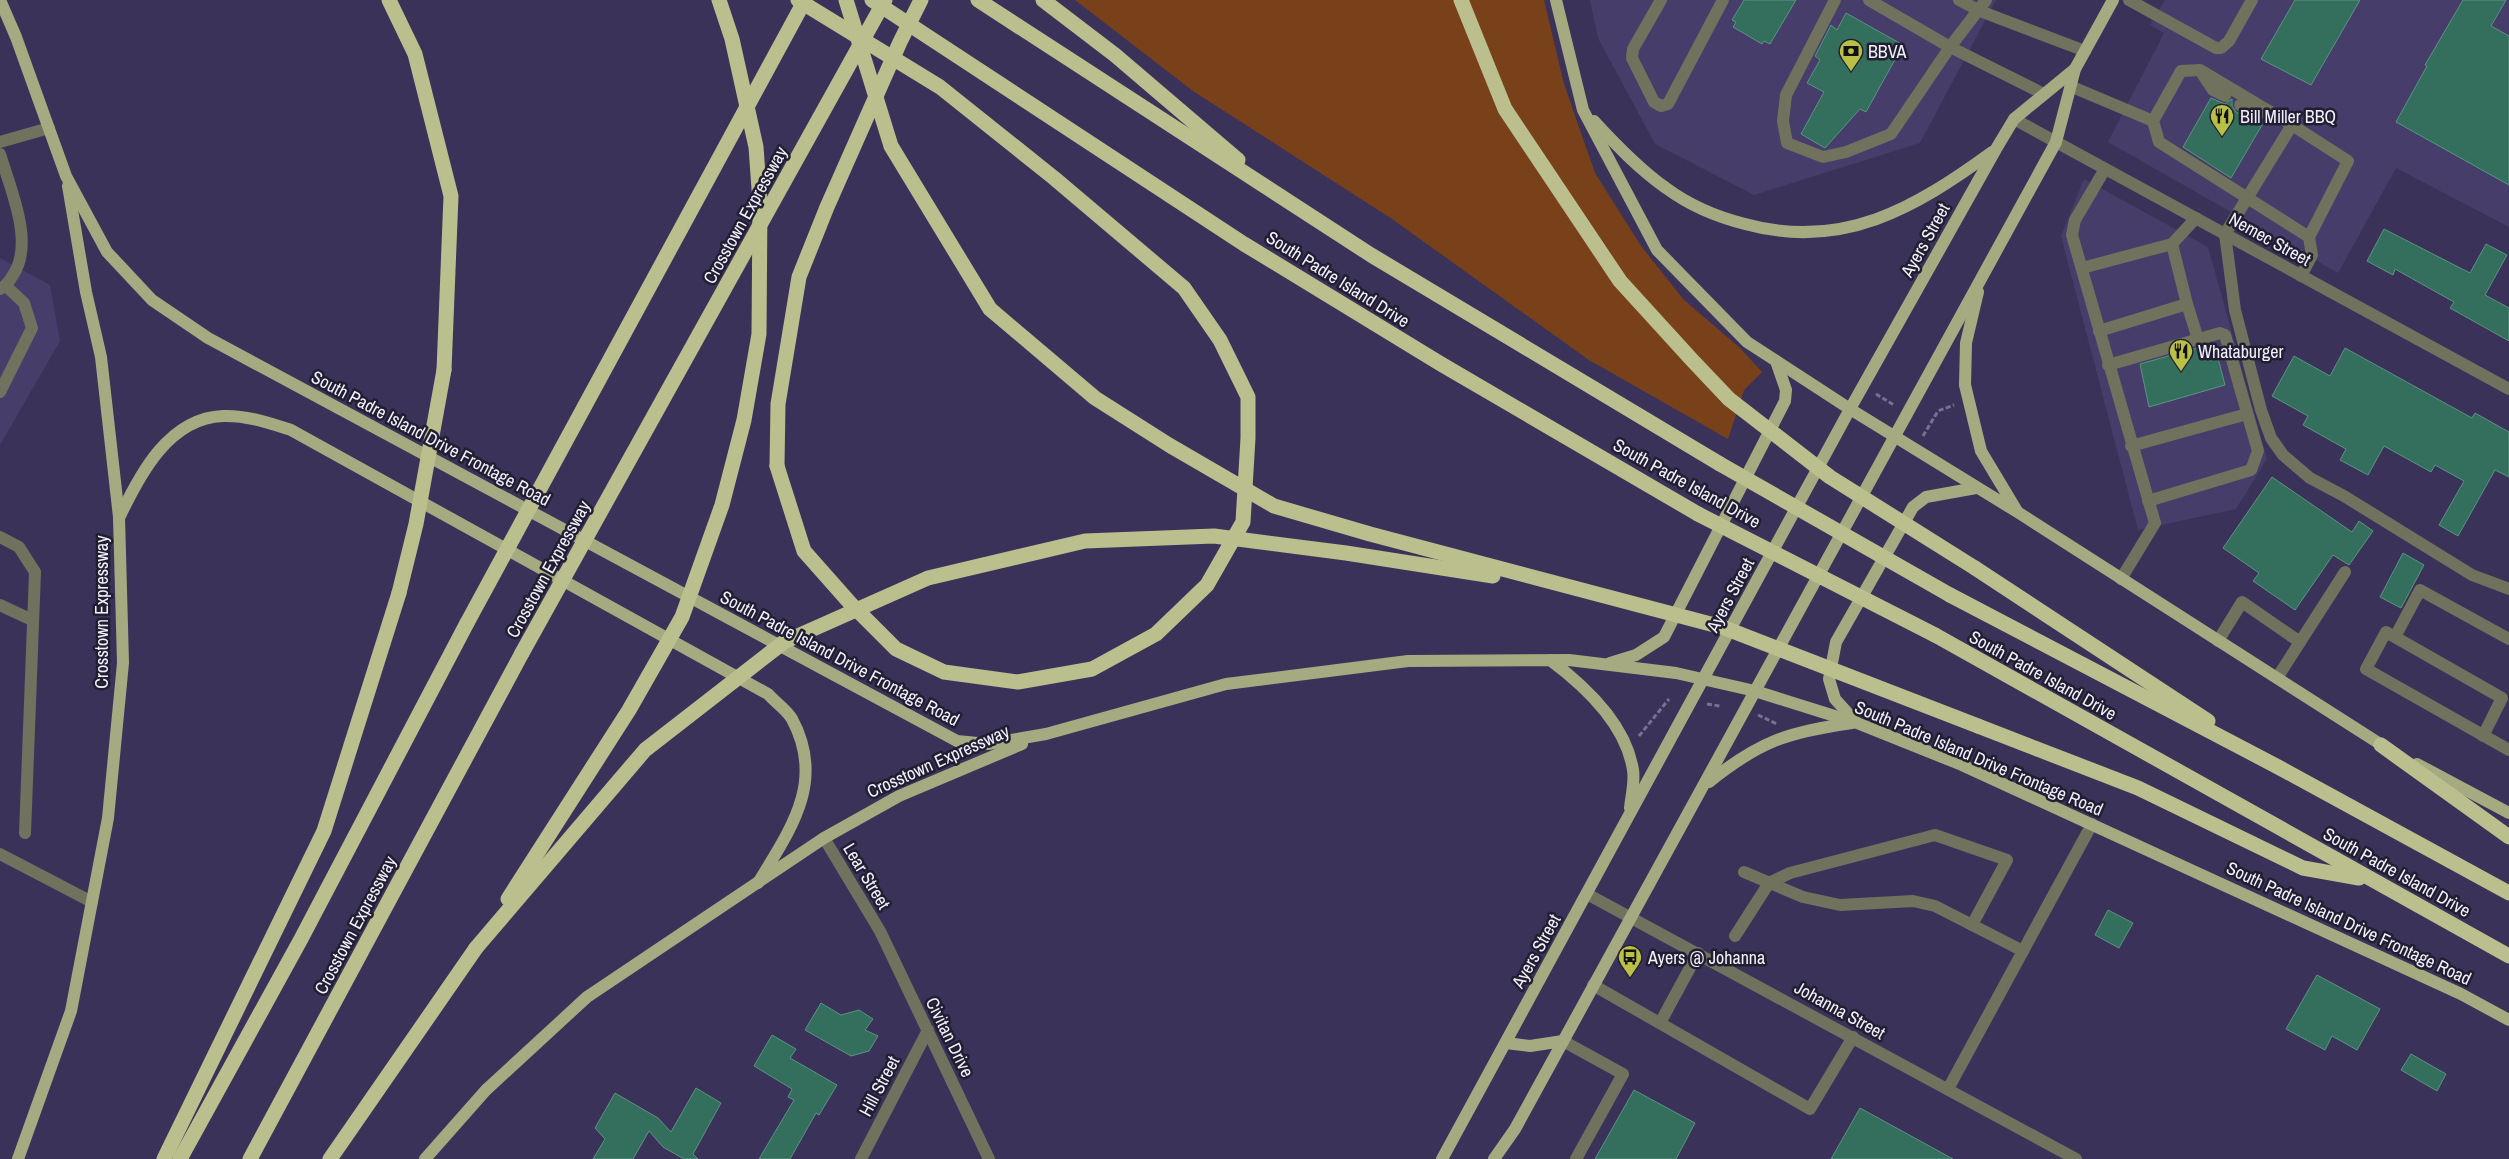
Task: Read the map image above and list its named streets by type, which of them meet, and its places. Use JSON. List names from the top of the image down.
{
  "streets": {
    "highway": ["Crosstown Expressway", "South Padre Island Drive"],
    "main road": ["Ayers Street", "South Padre Island Drive Frontage Road"],
    "street": [
      "Nemec Street",
      "Lear Street",
      "Johanna Street",
      "Civitan Drive",
      "Hill Street"
    ]
  },
  "crossings": [
    ["Crosstown Expressway", "South Padre Island Drive Frontage Road"],
    ["Crosstown Expressway", "Lear Street"],
    ["Nemec Street", "Ayers Street"],
    ["Ayers Street", "South Padre Island Drive Frontage Road"],
    ["Ayers Street", "Johanna Street"],
    ["Lear Street", "Civitan Drive"],
    ["Civitan Drive", "Hill Street"]
  ],
  "places": {
    "bank": ["BBVA"],
    "restaurant": ["Bill Miller BBQ", "Whataburger"],
    "bus stop": ["Ayers @ Johanna"]
  }
}
